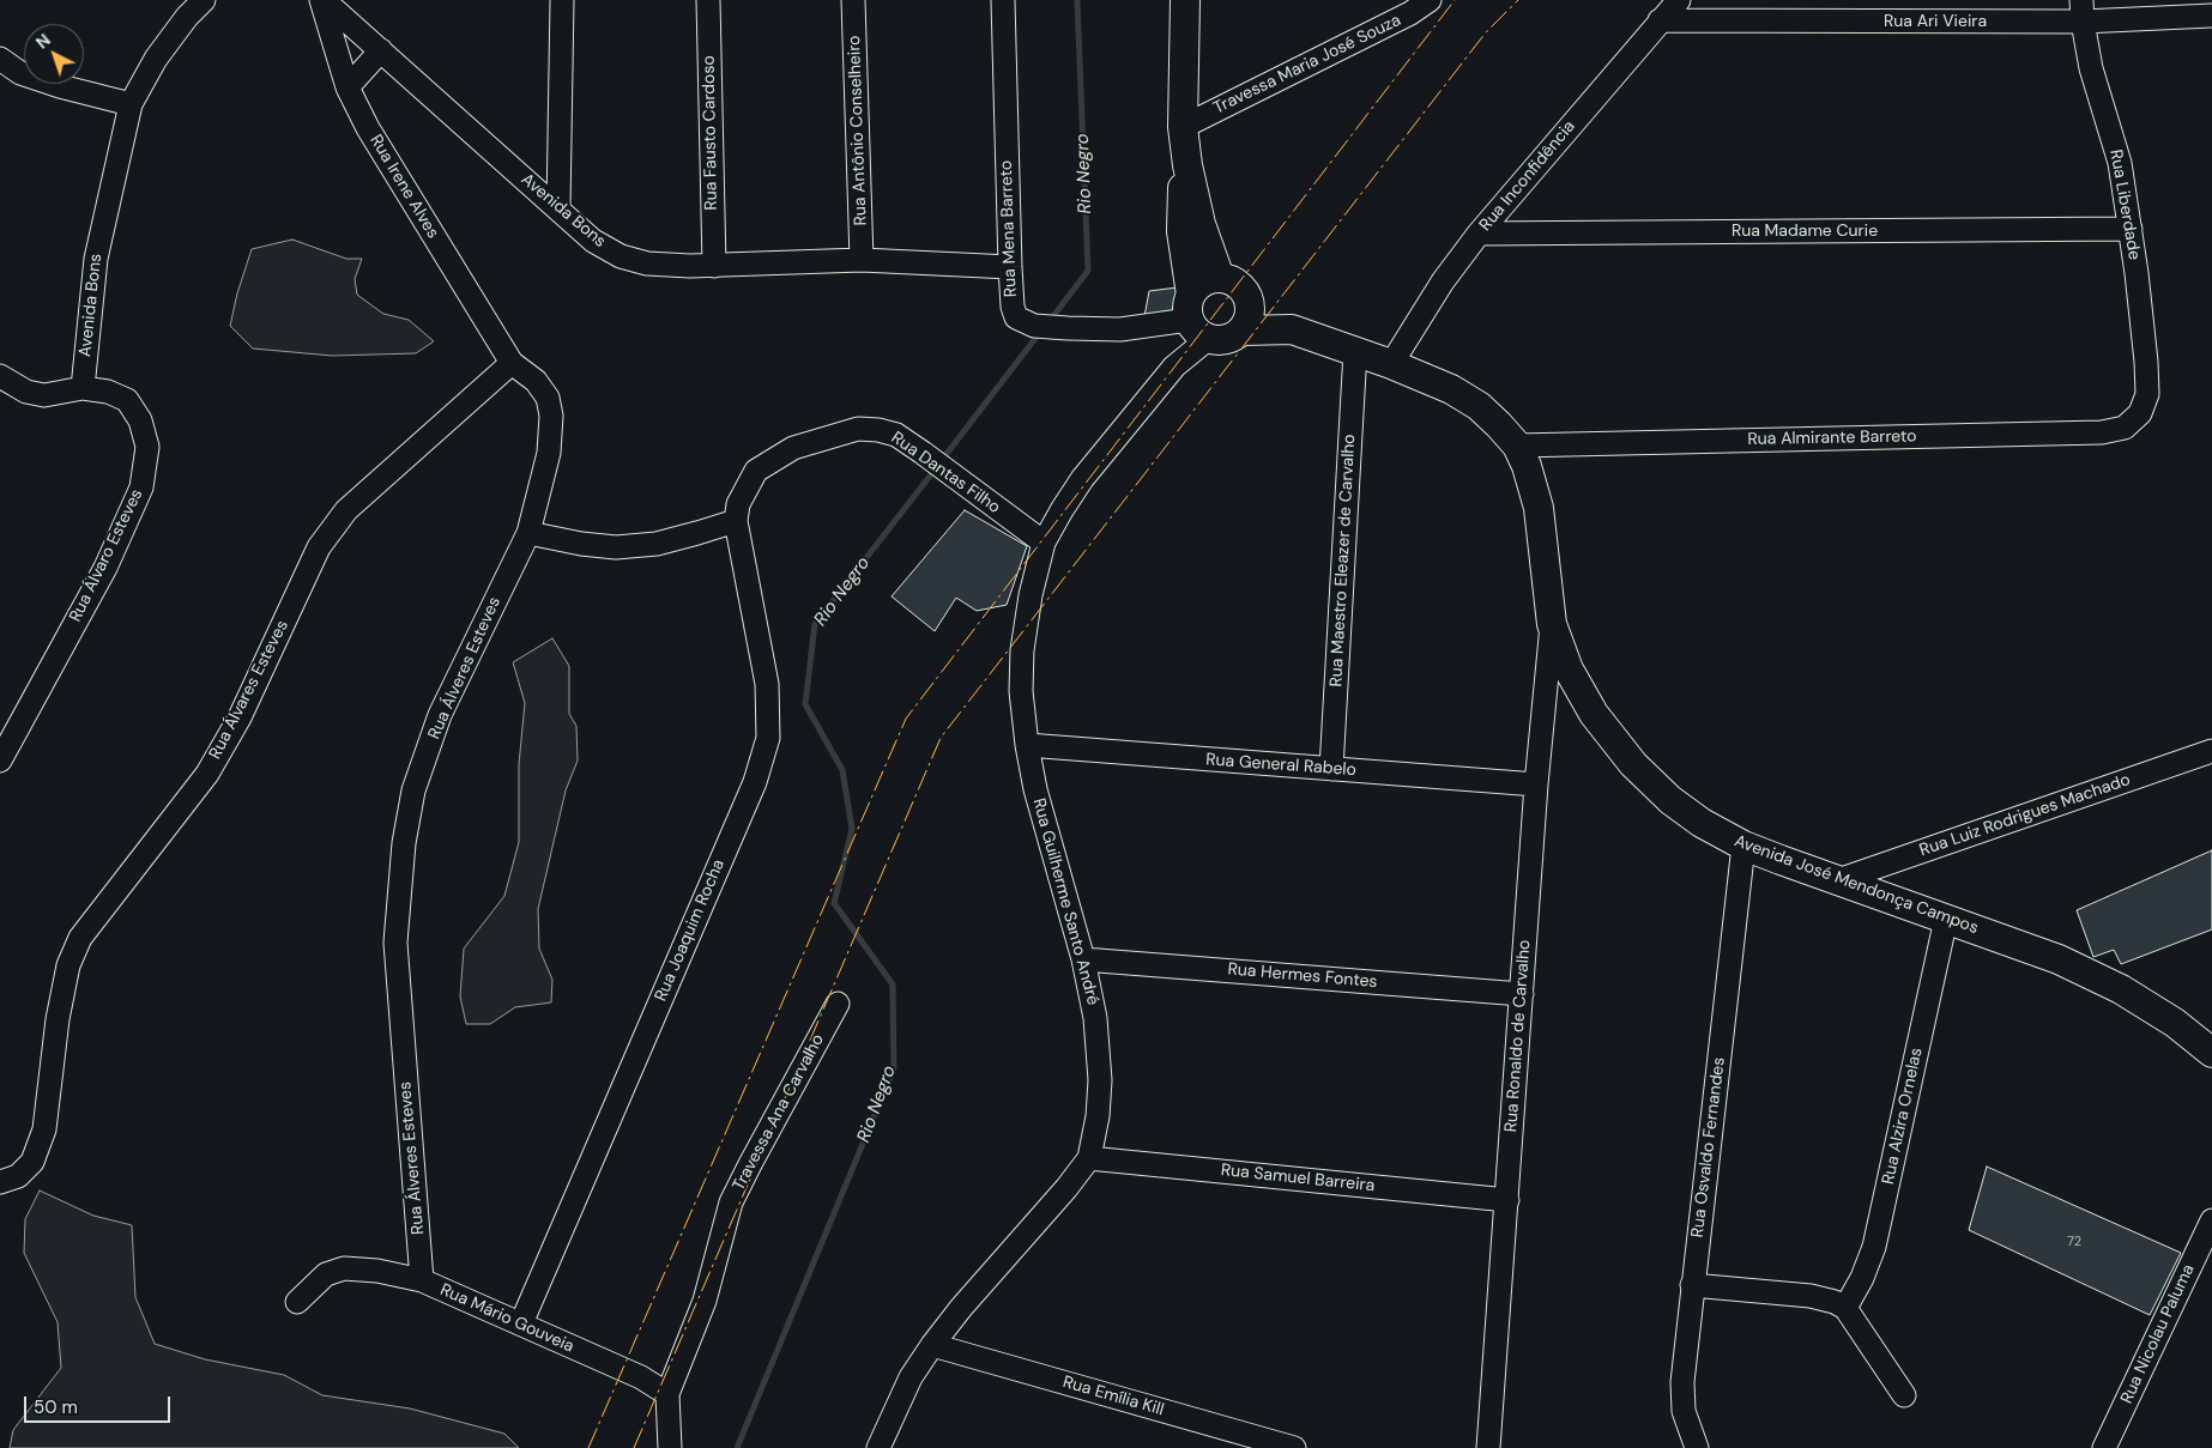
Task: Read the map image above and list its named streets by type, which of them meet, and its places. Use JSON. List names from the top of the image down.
{
  "streets": {
    "main road": ["Avenida José Mendonça Campos"],
    "street": [
      "Rua Ari Vieira",
      "Travessa Maria José Souza",
      "Rua Antônio Conselheiro",
      "Rua Fausto Cardoso",
      "Rua Inconfidência",
      "Rua Irene Alves",
      "Rua Liberdade",
      "Avenida Bons",
      "Rua Mena Barreto",
      "Rua Madame Curie",
      "Rua Almirante Barreto",
      "Rua Dantas Filho",
      "Rua Álvaro Esteves",
      "Rua Maestro Eleazer de Carvalho",
      "Rua Álveres Esteves",
      "Rua Álvares Esteves",
      "Rua General Rabelo",
      "Rua Luiz Rodrigues Machado",
      "Rua Guilherme Santo André",
      "Rua Joaquim Rocha",
      "Rua Hermes Fontes",
      "Rua Ronaldo de Carvalho",
      "Travessa Ana Carvalho",
      "Rua Alzira Ornelas",
      "Rua Osvaldo Fernandes",
      "Rua Samuel Barreira",
      "Rua Mário Gouveia",
      "Rua Nicolau Paluma",
      "Rua Emília Kill"
    ]
  },
  "crossings": [
    ["Rua Ari Vieira", "Rua Inconfidência"],
    ["Rua Ari Vieira", "Rua Liberdade"],
    ["Rua Antônio Conselheiro", "Avenida Bons"],
    ["Rua Fausto Cardoso", "Avenida Bons"],
    ["Rua Inconfidência", "Rua Madame Curie"],
    ["Rua Inconfidência", "Avenida José Mendonça Campos"],
    ["Rua Irene Alves", "Avenida Bons"],
    ["Rua Irene Alves", "Rua Álveres Esteves"],
    ["Rua Irene Alves", "Rua Álvares Esteves"],
    ["Rua Liberdade", "Rua Madame Curie"],
    ["Rua Liberdade", "Rua Almirante Barreto"],
    ["Avenida Bons", "Rua Mena Barreto"],
    ["Avenida Bons", "Rua Álvaro Esteves"],
    ["Rua Mena Barreto", "Avenida José Mendonça Campos"],
    ["Rua Mena Barreto", "Rua Guilherme Santo André"],
    ["Rua Almirante Barreto", "Avenida José Mendonça Campos"],
    ["Rua Dantas Filho", "Rua Guilherme Santo André"],
    ["Rua Dantas Filho", "Rua Joaquim Rocha"],
    ["Rua Maestro Eleazer de Carvalho", "Rua General Rabelo"],
    ["Rua Maestro Eleazer de Carvalho", "Avenida José Mendonça Campos"],
    ["Rua Álveres Esteves", "Rua Álvares Esteves"],
    ["Rua Álveres Esteves", "Rua Mário Gouveia"],
    ["Rua General Rabelo", "Rua Guilherme Santo André"],
    ["Rua General Rabelo", "Rua Ronaldo de Carvalho"],
    ["Rua Luiz Rodrigues Machado", "Avenida José Mendonça Campos"],
    ["Avenida José Mendonça Campos", "Rua Guilherme Santo André"],
    ["Avenida José Mendonça Campos", "Rua Ronaldo de Carvalho"],
    ["Avenida José Mendonça Campos", "Rua Alzira Ornelas"],
    ["Avenida José Mendonça Campos", "Rua Osvaldo Fernandes"],
    ["Rua Guilherme Santo André", "Rua Hermes Fontes"],
    ["Rua Guilherme Santo André", "Rua Samuel Barreira"],
    ["Rua Guilherme Santo André", "Rua Emília Kill"],
    ["Rua Joaquim Rocha", "Rua Mário Gouveia"],
    ["Rua Hermes Fontes", "Rua Ronaldo de Carvalho"],
    ["Rua Ronaldo de Carvalho", "Rua Samuel Barreira"],
    ["Travessa Ana Carvalho", "Rua Mário Gouveia"]
  ],
  "water": ["Rio Negro"],
  "house_numbers": ["72"],
  "scale_bar": "50 m",
  "north": "top left"
}
